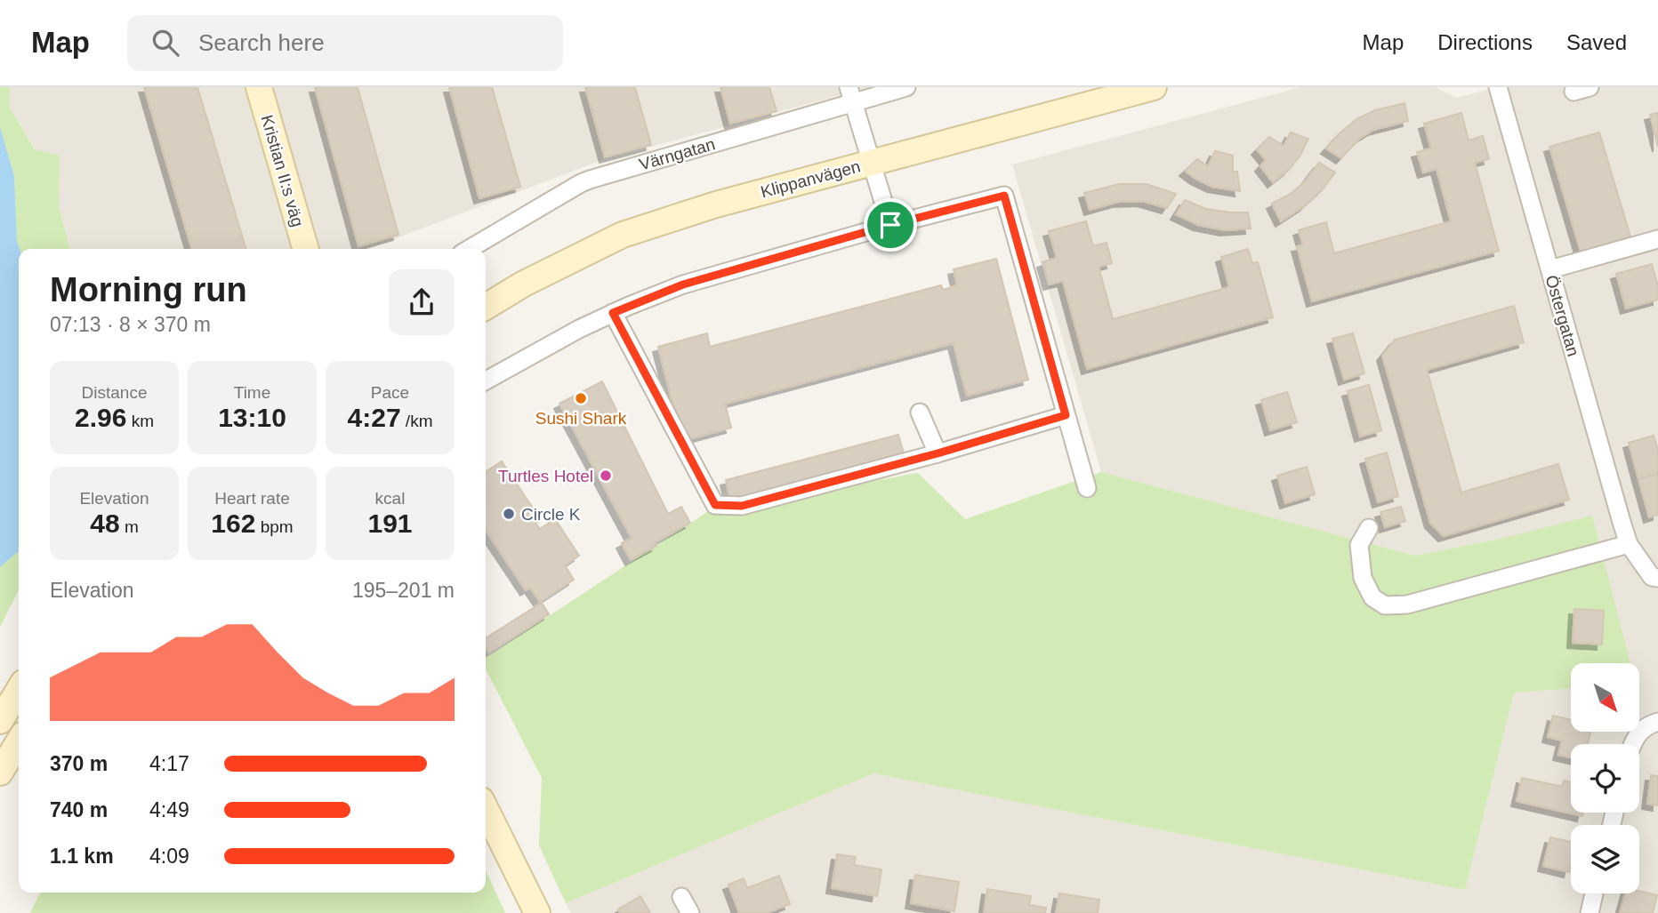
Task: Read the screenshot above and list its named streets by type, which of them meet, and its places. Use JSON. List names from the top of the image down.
{
  "streets": {
    "street": [
      "Värngatan",
      "Kristian II:s väg",
      "Klippanvägen",
      "Östergatan"
    ]
  },
  "places": ["Sushi Shark", "Turtles Hotel", "Circle K"],
  "north": "bottom right",
  "page": {
    "header": "Map",
    "search": "Search here",
    "nav": ["Map", "Directions", "Saved"],
    "heading": ["Morning run", "07:13 · 8 × 370 m"],
    "stats": [
      ["Distance", "2.96 km"],
      ["Time", "13:10"],
      ["Pace", "4:27 /km"],
      ["Elevation", "48 m"],
      ["Heart rate", "162 bpm"],
      ["kcal", "191"]
    ],
    "chart": ["Elevation", "195–201 m"],
    "list": [
      {
        "name": "370 m",
        "note": "4:17"
      },
      {
        "name": "740 m",
        "note": "4:49"
      },
      {
        "name": "1.1 km",
        "note": "4:09"
      }
    ]
  }
}
